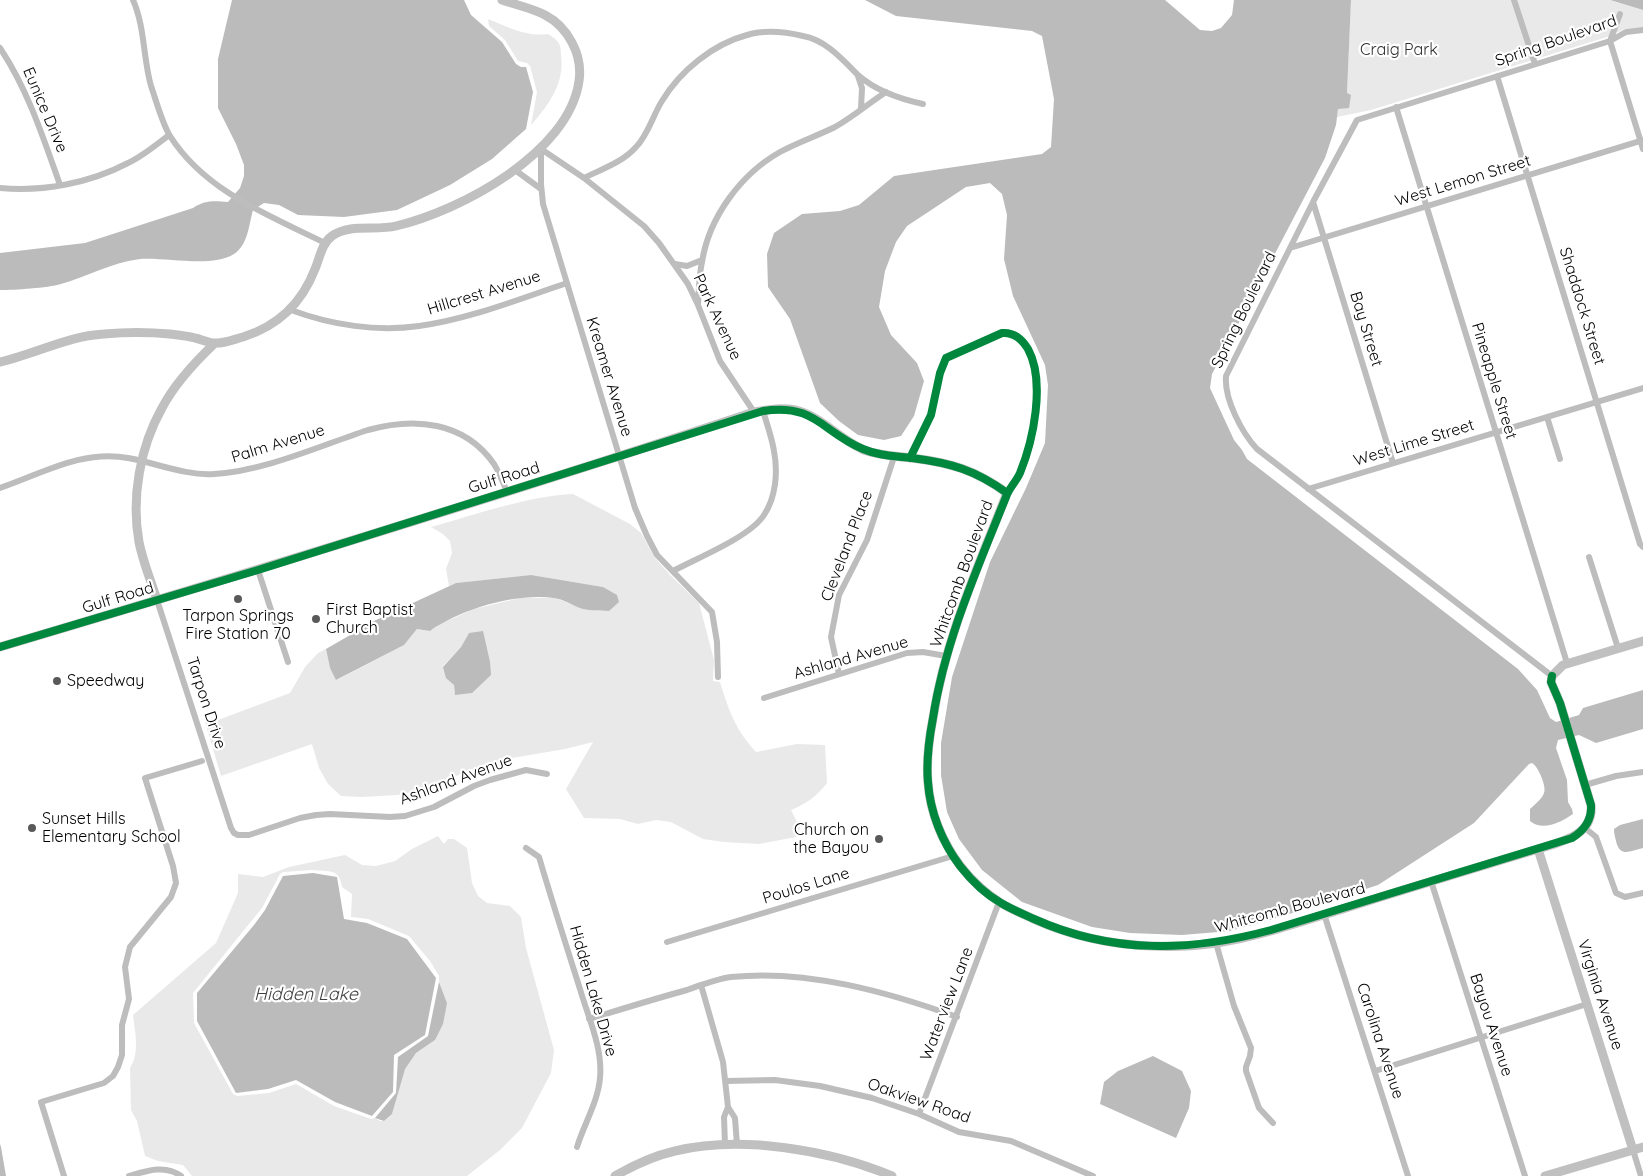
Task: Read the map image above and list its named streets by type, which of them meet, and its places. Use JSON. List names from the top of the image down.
{
  "streets": {
    "street": [
      "Spring Boulevard",
      "Eunice Drive",
      "West Lemon Street",
      "Hillcrest Avenue",
      "Shaddock Street",
      "Park Avenue",
      "Bay Street",
      "Kreamer Avenue",
      "Pineapple Street",
      "West Lime Street",
      "Palm Avenue",
      "Gulf Road",
      "Cleveland Place",
      "Whitcomb Boulevard",
      "Ashland Avenue",
      "Tarpon Drive",
      "Poulos Lane",
      "Hidden Lake Drive",
      "Virginia Avenue",
      "Waterview Lane",
      "Bayou Avenue",
      "Carolina Avenue",
      "Oakview Road"
    ]
  },
  "crossings": [
    ["Spring Boulevard", "West Lemon Street"],
    ["Spring Boulevard", "Shaddock Street"],
    ["Spring Boulevard", "Bay Street"],
    ["Spring Boulevard", "Pineapple Street"],
    ["Spring Boulevard", "West Lime Street"],
    ["West Lemon Street", "Shaddock Street"],
    ["West Lemon Street", "Bay Street"],
    ["West Lemon Street", "Pineapple Street"],
    ["Hillcrest Avenue", "Kreamer Avenue"],
    ["Shaddock Street", "West Lime Street"],
    ["Park Avenue", "Kreamer Avenue"],
    ["Park Avenue", "Gulf Road"],
    ["Bay Street", "West Lime Street"],
    ["Kreamer Avenue", "Gulf Road"],
    ["Pineapple Street", "West Lime Street"],
    ["Palm Avenue", "Gulf Road"],
    ["Palm Avenue", "Tarpon Drive"],
    ["Gulf Road", "Cleveland Place"],
    ["Gulf Road", "Whitcomb Boulevard"],
    ["Gulf Road", "Tarpon Drive"],
    ["Cleveland Place", "Ashland Avenue"],
    ["Whitcomb Boulevard", "Ashland Avenue"],
    ["Whitcomb Boulevard", "Poulos Lane"],
    ["Whitcomb Boulevard", "Virginia Avenue"],
    ["Whitcomb Boulevard", "Waterview Lane"],
    ["Whitcomb Boulevard", "Bayou Avenue"],
    ["Whitcomb Boulevard", "Carolina Avenue"],
    ["Ashland Avenue", "Tarpon Drive"],
    ["Waterview Lane", "Oakview Road"]
  ],
  "water": ["Hidden Lake"],
  "parks": ["Craig Park"],
  "places": [
    "Tarpon Springs Fire Station 70",
    "First Baptist Church",
    "Speedway",
    "Sunset Hills Elementary School",
    "Church on the Bayou"
  ]
}
